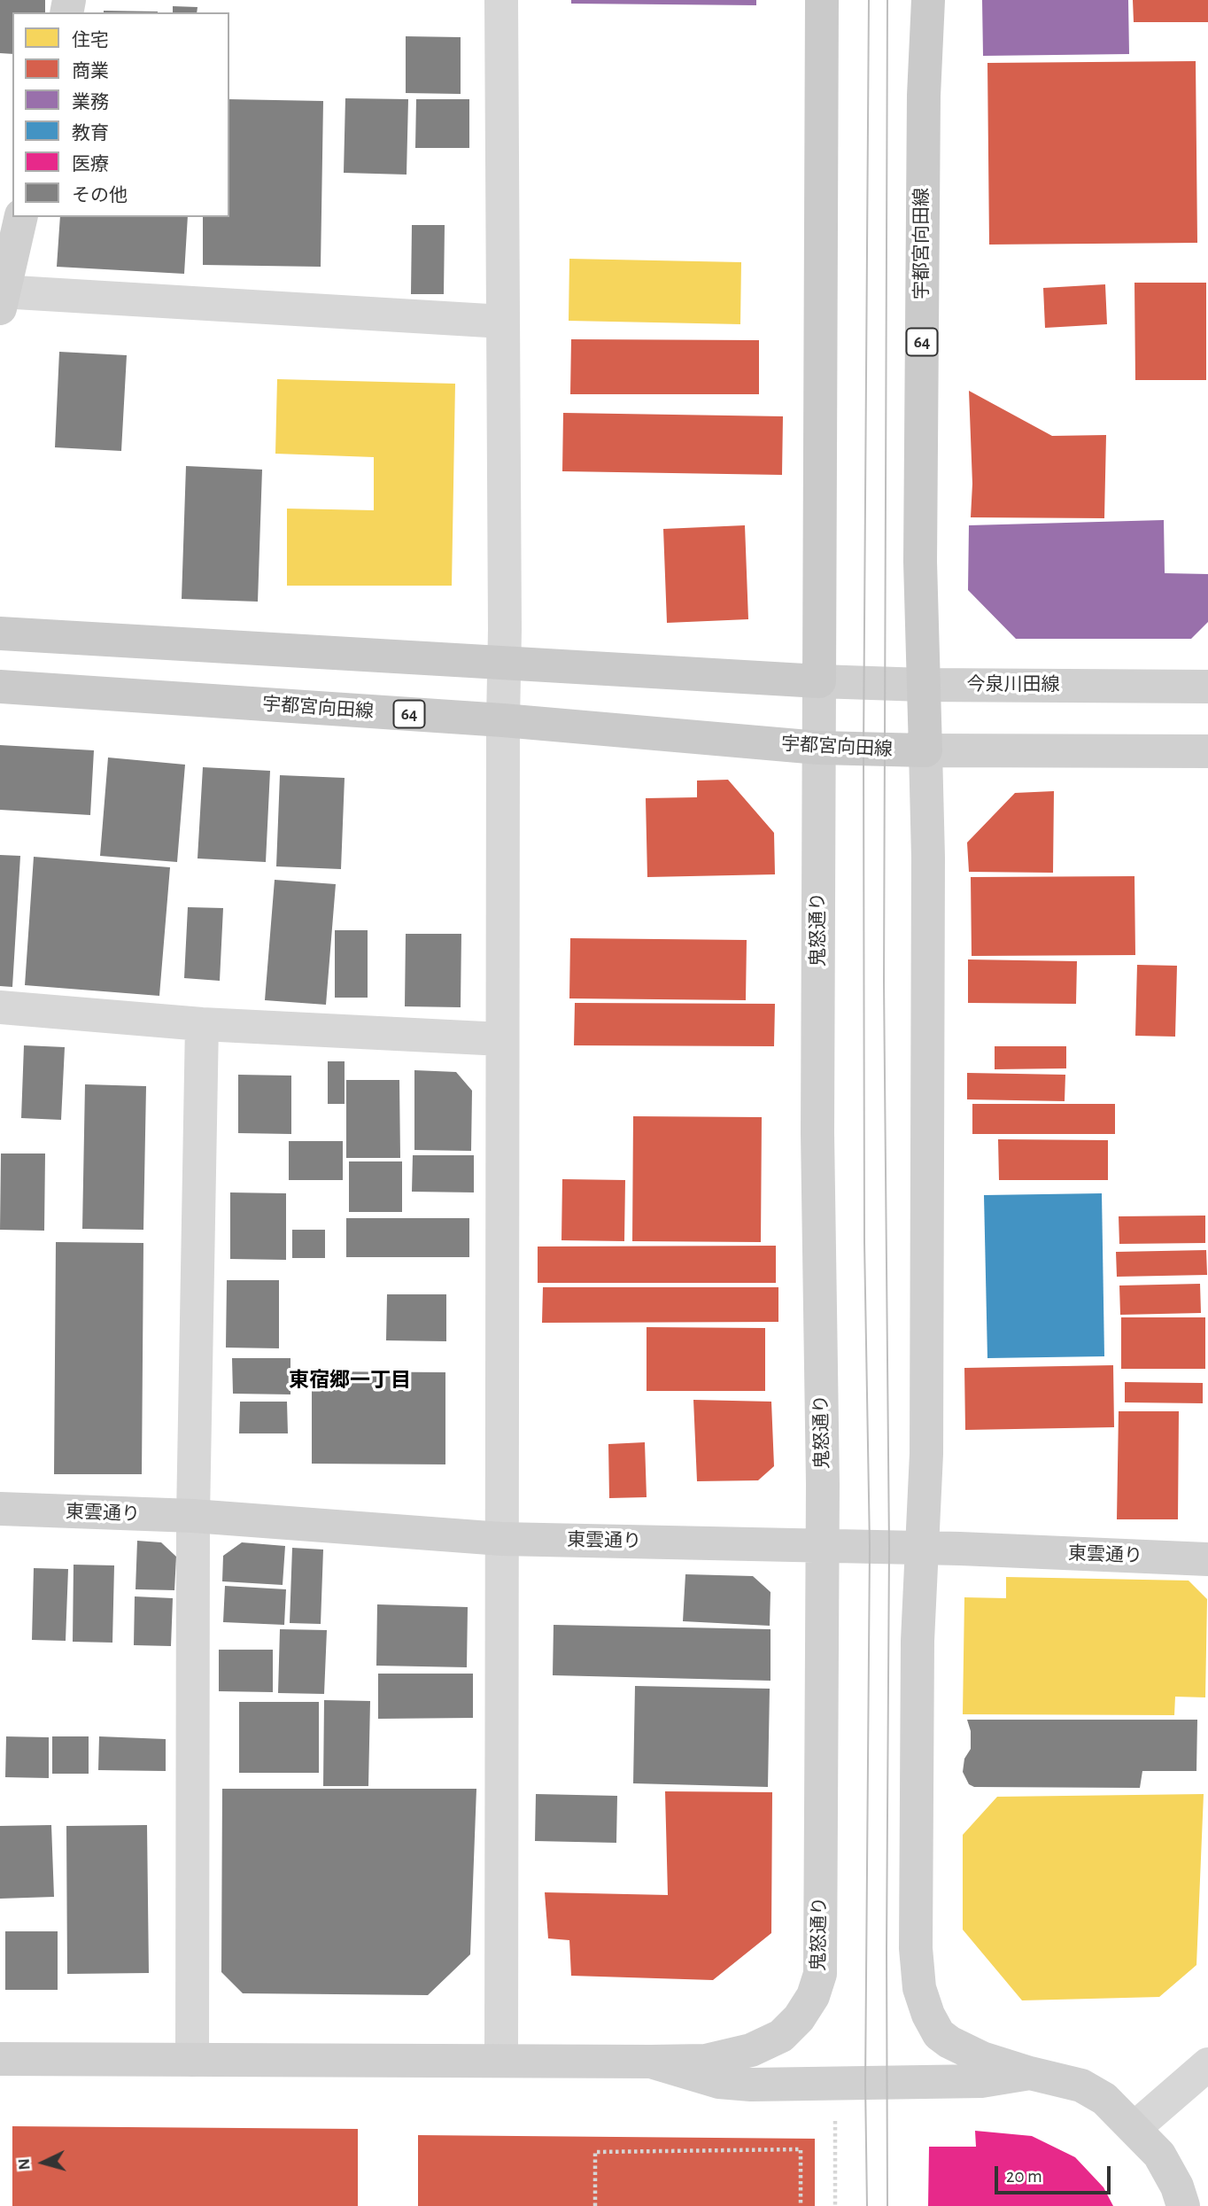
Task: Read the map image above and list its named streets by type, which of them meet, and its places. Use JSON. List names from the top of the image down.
{
  "streets": {
    "main road": ["宇都宮向田線", "64"],
    "street": ["今泉川田線", "鬼怒通り", "東雲通り"]
  },
  "crossings": [
    ["宇都宮向田線", "今泉川田線"],
    ["宇都宮向田線", "鬼怒通り"],
    ["今泉川田線", "鬼怒通り"],
    ["鬼怒通り", "東雲通り"]
  ],
  "districts": ["東宿郷一丁目"],
  "legend": [
    "住宅",
    "商業",
    "業務",
    "教育",
    "医療",
    "その他"
  ],
  "scale_bar": "20 m",
  "north": "left"
}
